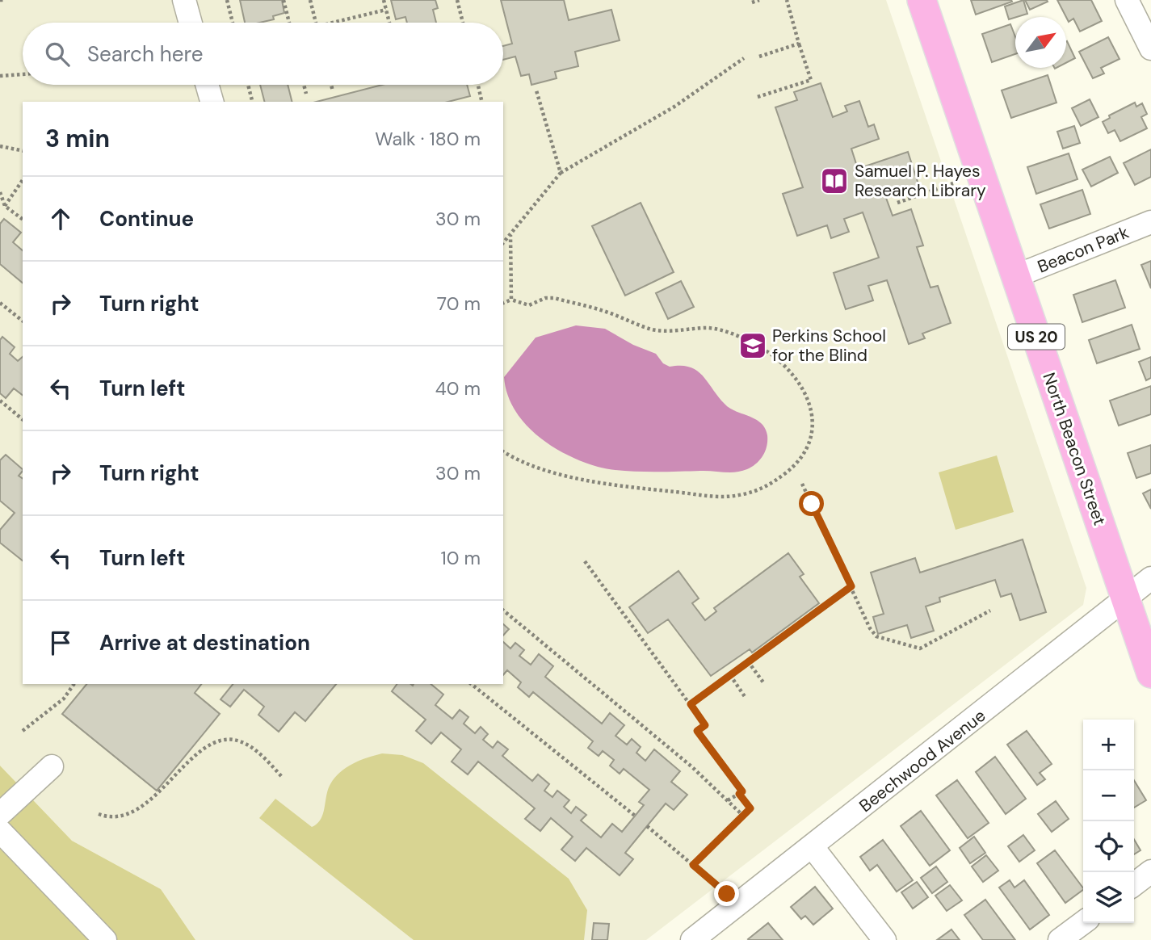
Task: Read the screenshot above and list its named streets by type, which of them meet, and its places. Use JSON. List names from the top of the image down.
{
  "streets": {
    "main road": ["US 20", "North Beacon Street"],
    "street": ["Beacon Park", "Beechwood Avenue"]
  },
  "crossings": [
    ["Beacon Park", "North Beacon Street"],
    ["North Beacon Street", "Beechwood Avenue"]
  ],
  "places": {
    "library": ["Samuel P. Hayes Research Library"],
    "school or university": ["Perkins School for the Blind"]
  },
  "north": "top right",
  "page": {
    "search": "Search here",
    "heading": ["3 min", "Walk · 180 m"],
    "list": [
      ["Continue", "30 m"],
      ["Turn right", "70 m"],
      ["Turn left", "40 m"],
      ["Turn right", "30 m"],
      ["Turn left", "10 m"],
      "Arrive at destination"
    ],
    "map_buttons": ["+", "−"]
  }
}
